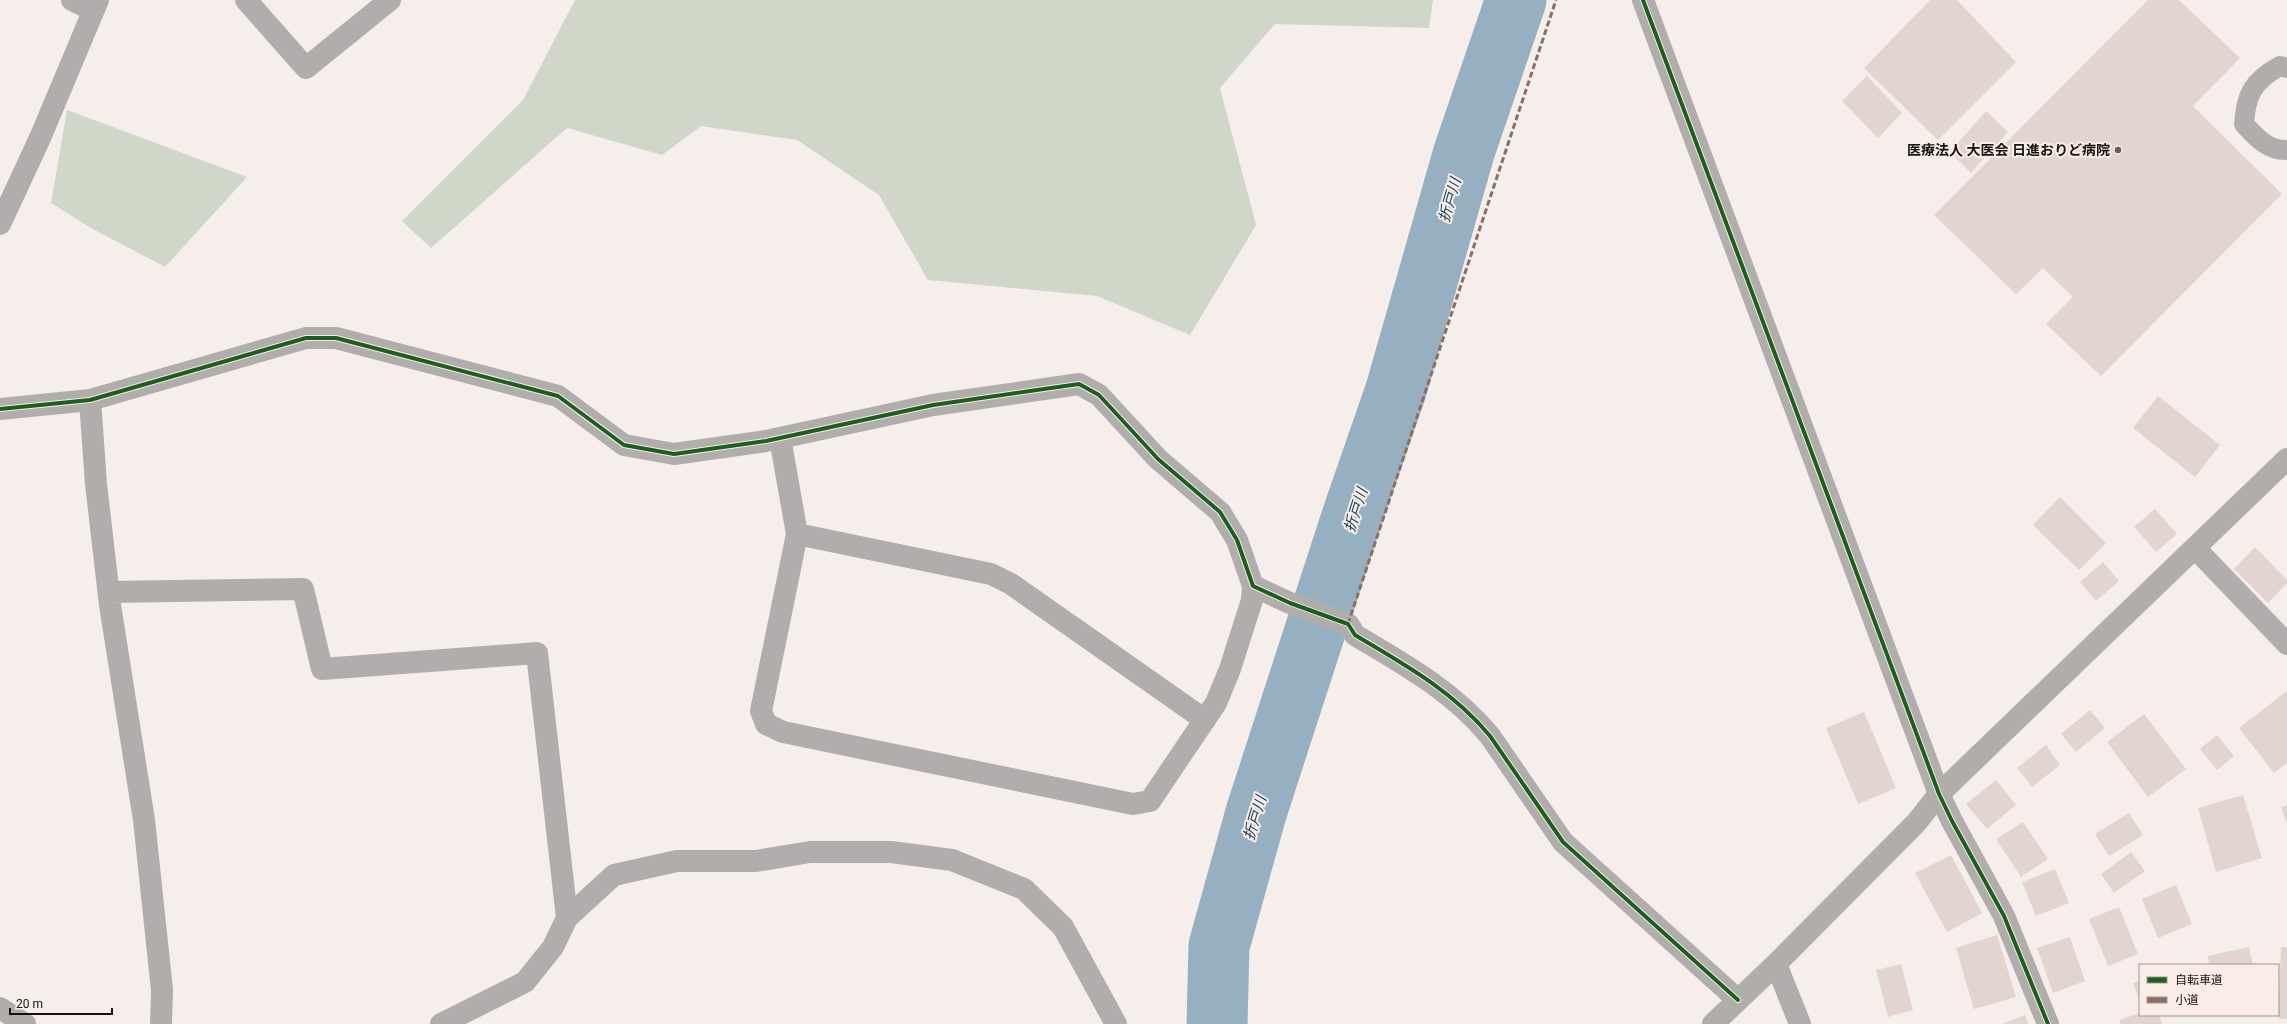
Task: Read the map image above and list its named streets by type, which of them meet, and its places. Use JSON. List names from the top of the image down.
{
  "water": ["折戸川"],
  "places": ["医療法人 大医会 日進おりど病院"],
  "legend": ["自転車道", "小道"],
  "scale_bar": "20 m"
}
